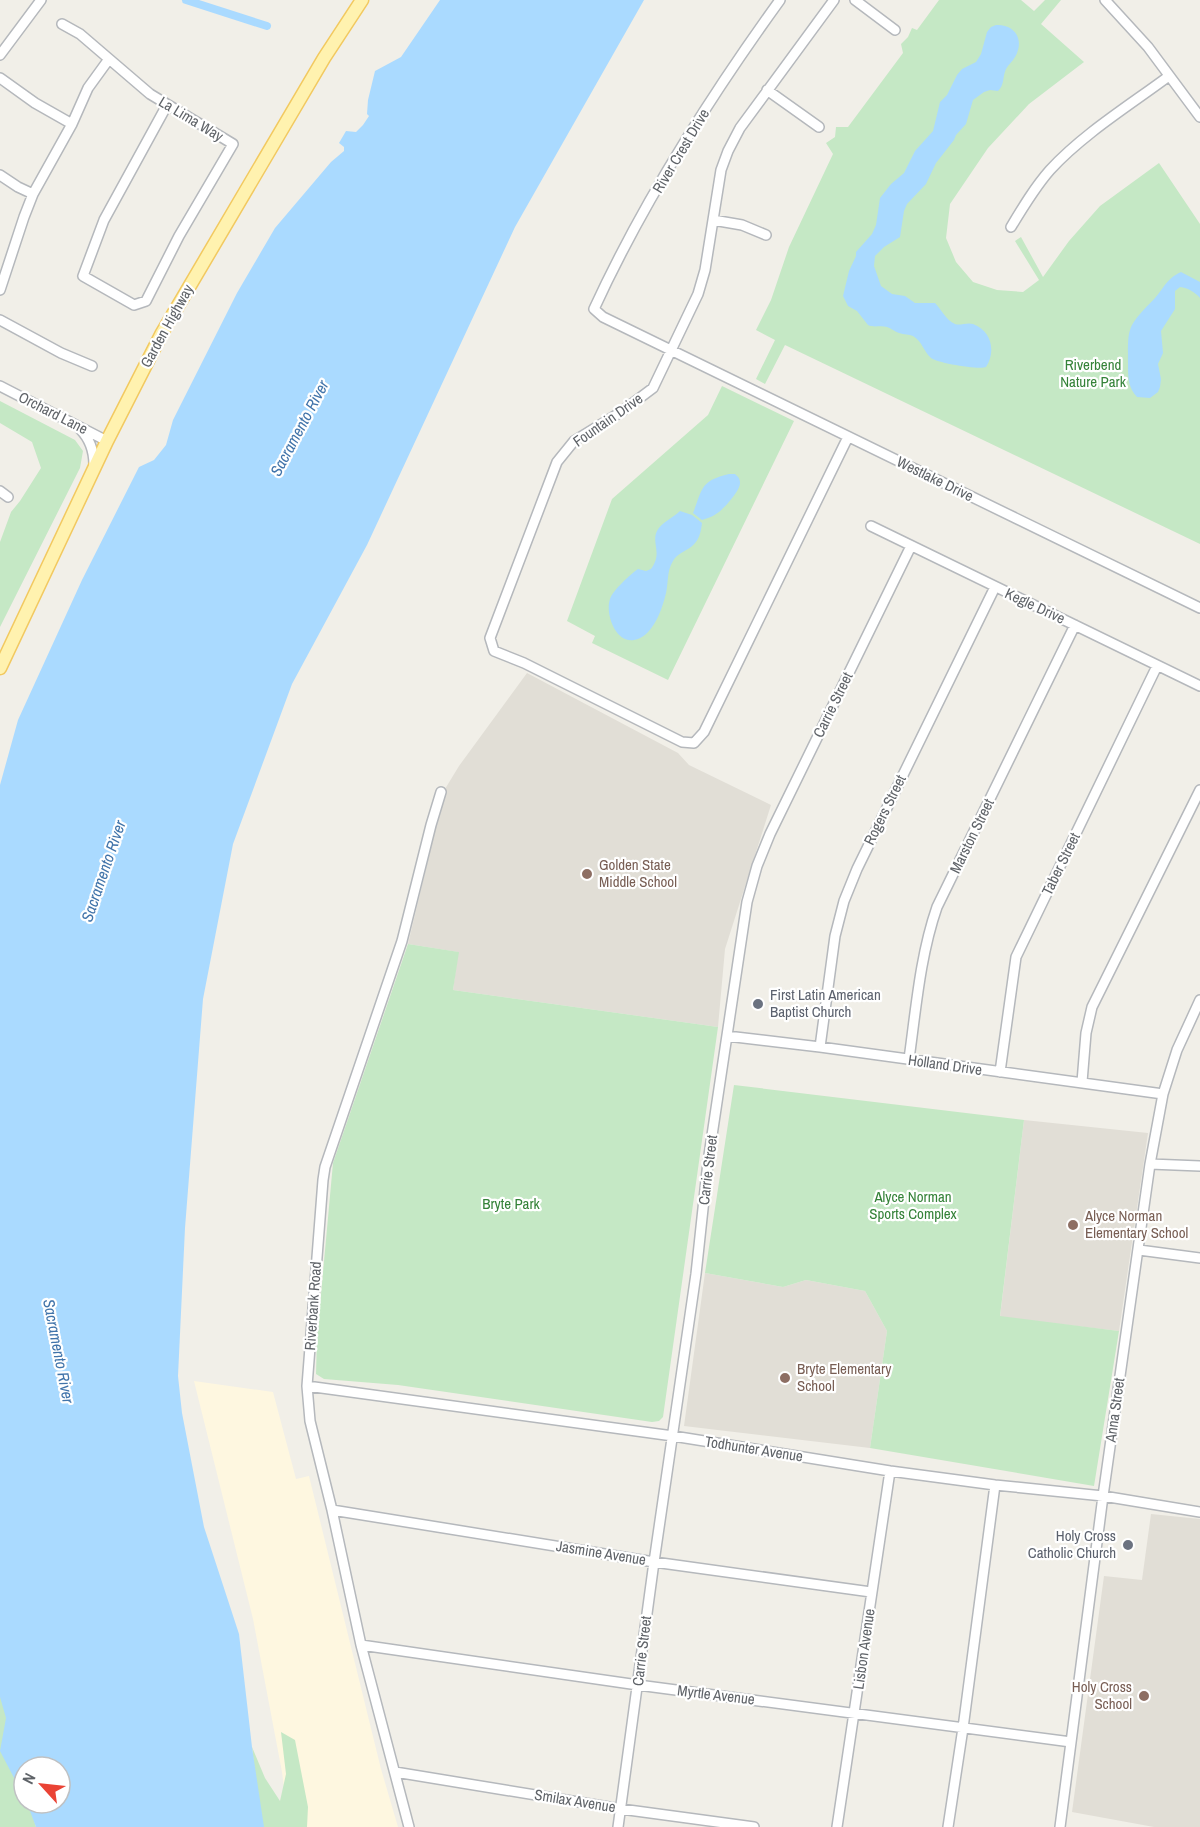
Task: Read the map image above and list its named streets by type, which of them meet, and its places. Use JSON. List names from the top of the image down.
{
  "streets": {
    "main road": ["Garden Highway"],
    "street": [
      "La Lima Way",
      "River Crest Drive",
      "Orchard Lane",
      "Fountain Drive",
      "Westlake Drive",
      "Kegle Drive",
      "Carrie Street",
      "Rogers Street",
      "Marston Street",
      "Taber Street",
      "Holland Drive",
      "Riverbank Road",
      "Anna Street",
      "Todhunter Avenue",
      "Jasmine Avenue",
      "Lisbon Avenue",
      "Myrtle Avenue",
      "Smilax Avenue"
    ]
  },
  "crossings": [
    ["River Crest Drive", "Westlake Drive"],
    ["Garden Highway", "Orchard Lane"],
    ["Fountain Drive", "Westlake Drive"],
    ["Kegle Drive", "Carrie Street"],
    ["Kegle Drive", "Rogers Street"],
    ["Kegle Drive", "Marston Street"],
    ["Kegle Drive", "Taber Street"],
    ["Carrie Street", "Holland Drive"],
    ["Carrie Street", "Todhunter Avenue"],
    ["Carrie Street", "Jasmine Avenue"],
    ["Carrie Street", "Myrtle Avenue"],
    ["Carrie Street", "Smilax Avenue"],
    ["Rogers Street", "Holland Drive"],
    ["Marston Street", "Holland Drive"],
    ["Taber Street", "Holland Drive"],
    ["Holland Drive", "Anna Street"],
    ["Riverbank Road", "Todhunter Avenue"],
    ["Riverbank Road", "Jasmine Avenue"],
    ["Riverbank Road", "Myrtle Avenue"],
    ["Riverbank Road", "Smilax Avenue"],
    ["Anna Street", "Todhunter Avenue"],
    ["Anna Street", "Myrtle Avenue"],
    ["Todhunter Avenue", "Lisbon Avenue"],
    ["Jasmine Avenue", "Lisbon Avenue"],
    ["Lisbon Avenue", "Myrtle Avenue"]
  ],
  "water": ["Sacramento River"],
  "parks": ["Riverbend Nature Park", "Alyce Norman Sports Complex", "Bryte Park"],
  "places": [
    "Golden State Middle School",
    "First Latin American Baptist Church",
    "Alyce Norman Elementary School",
    "Bryte Elementary School",
    "Holy Cross Catholic Church",
    "Holy Cross School"
  ],
  "north": "top left"
}
